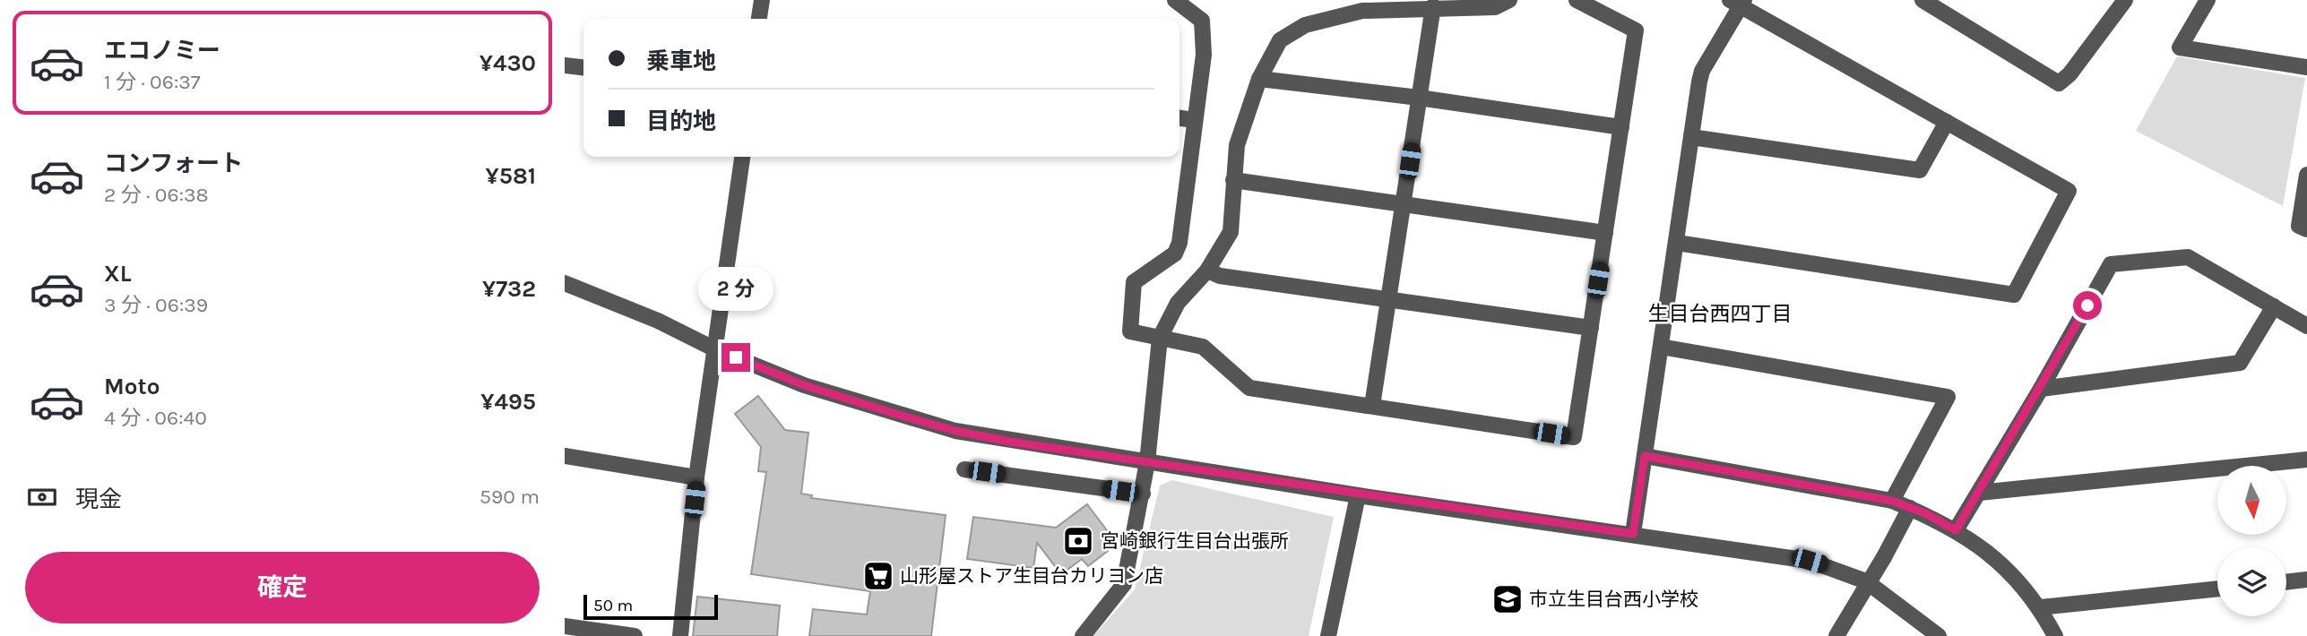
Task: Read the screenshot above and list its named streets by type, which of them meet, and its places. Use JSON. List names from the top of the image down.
{
  "districts": ["生目台西四丁目"],
  "places": {
    "bank": ["宮崎銀行生目台出張所"],
    "supermarket": ["山形屋ストア生目台カリヨン店"],
    "school or university": ["市立生目台西小学校"]
  },
  "scale_bar": "50 m",
  "north": "bottom",
  "page": {
    "list": [
      {
        "name": "エコノミー",
        "note": "1 分 · 06:37",
        "value": "¥430"
      },
      {
        "name": "コンフォート",
        "note": "2 分 · 06:38",
        "value": "¥581"
      },
      {
        "name": "XL",
        "note": "3 分 · 06:39",
        "value": "¥732"
      },
      {
        "name": "Moto",
        "note": "4 分 · 06:40",
        "value": "¥495"
      }
    ],
    "banner": ["乗車地", "目的地"],
    "bubble": "2 分",
    "pay": ["現金", "590 m"],
    "buttons": "確定",
    "scale": "50 m"
  }
}
